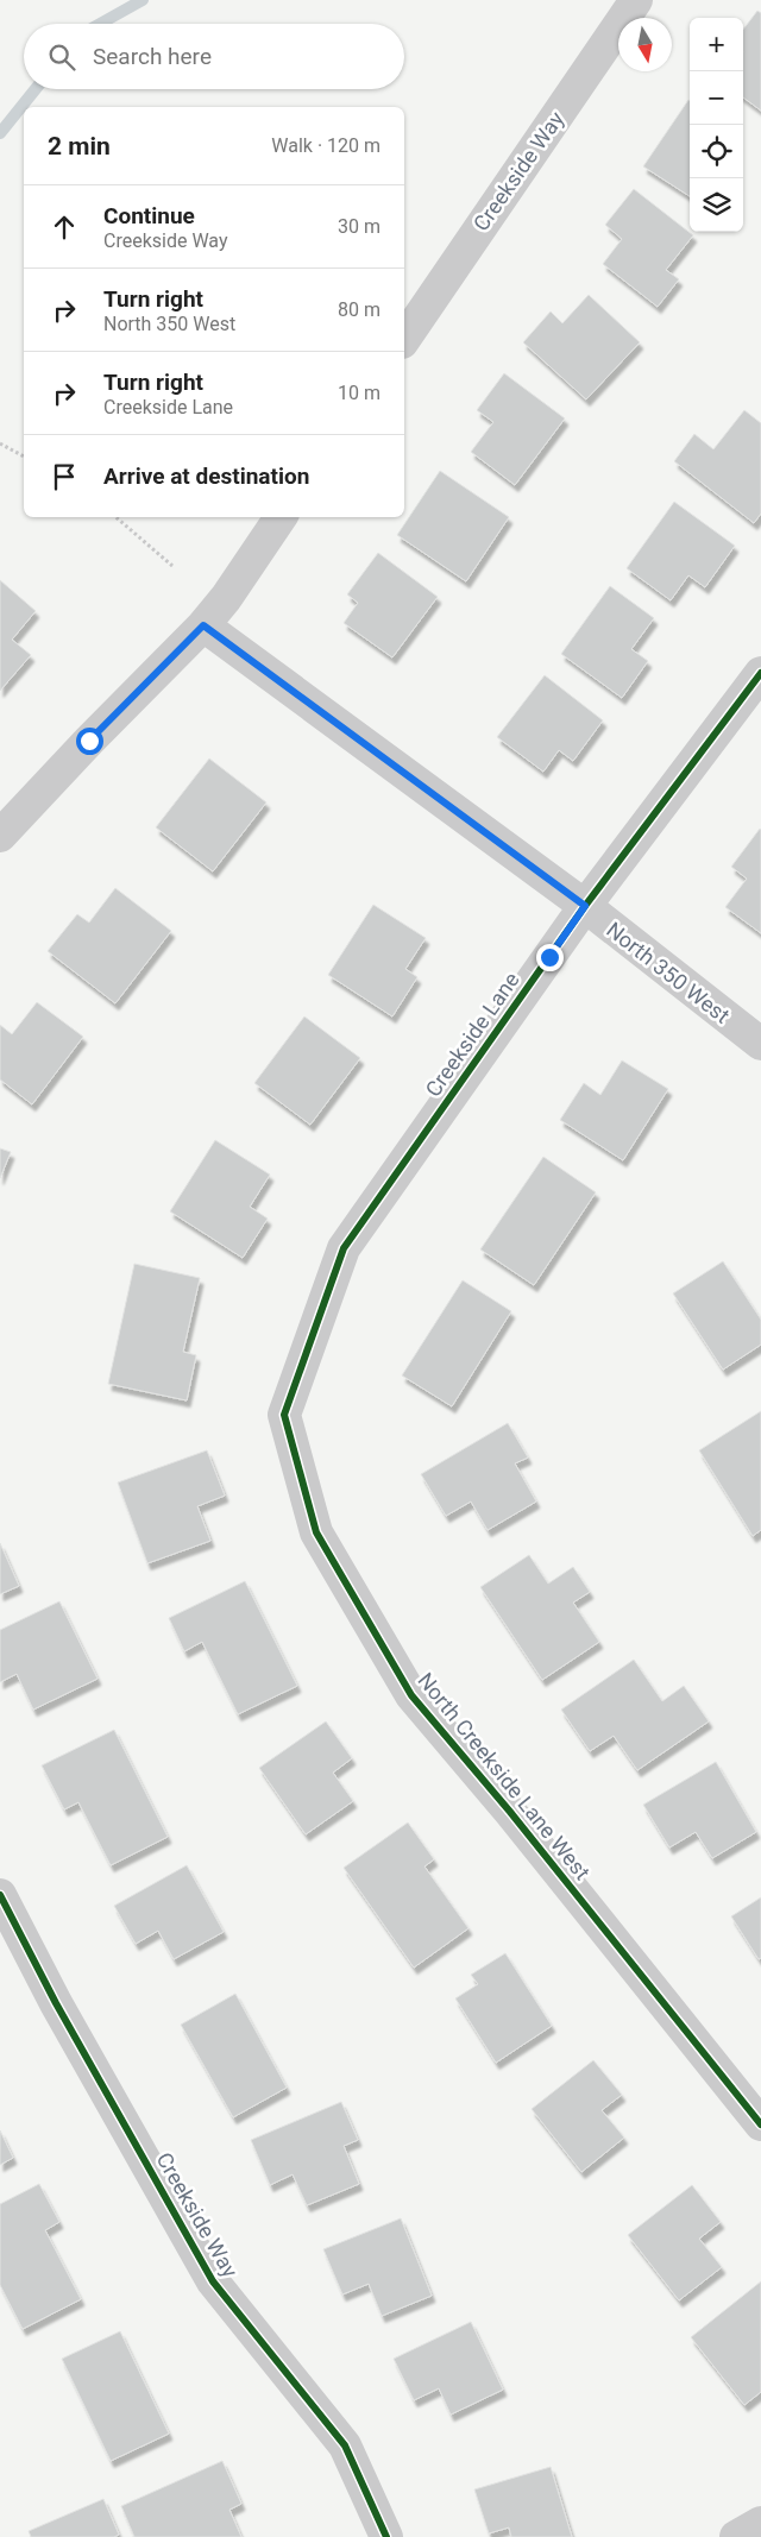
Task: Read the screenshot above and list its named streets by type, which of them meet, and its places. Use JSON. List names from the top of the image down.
{
  "streets": {
    "street": [
      "Creekside Way",
      "North 350 West",
      "Creekside Lane",
      "North Creekside Lane West"
    ]
  },
  "crossings": [
    ["North 350 West", "Creekside Lane"],
    ["Creekside Lane", "North Creekside Lane West"]
  ],
  "north": "bottom",
  "page": {
    "map_buttons": ["+", "−"],
    "search": "Search here",
    "heading": ["2 min", "Walk · 120 m"],
    "list": [
      ["Continue", "Creekside Way", "30 m"],
      ["Turn right", "North 350 West", "80 m"],
      ["Turn right", "Creekside Lane", "10 m"],
      "Arrive at destination"
    ]
  }
}
